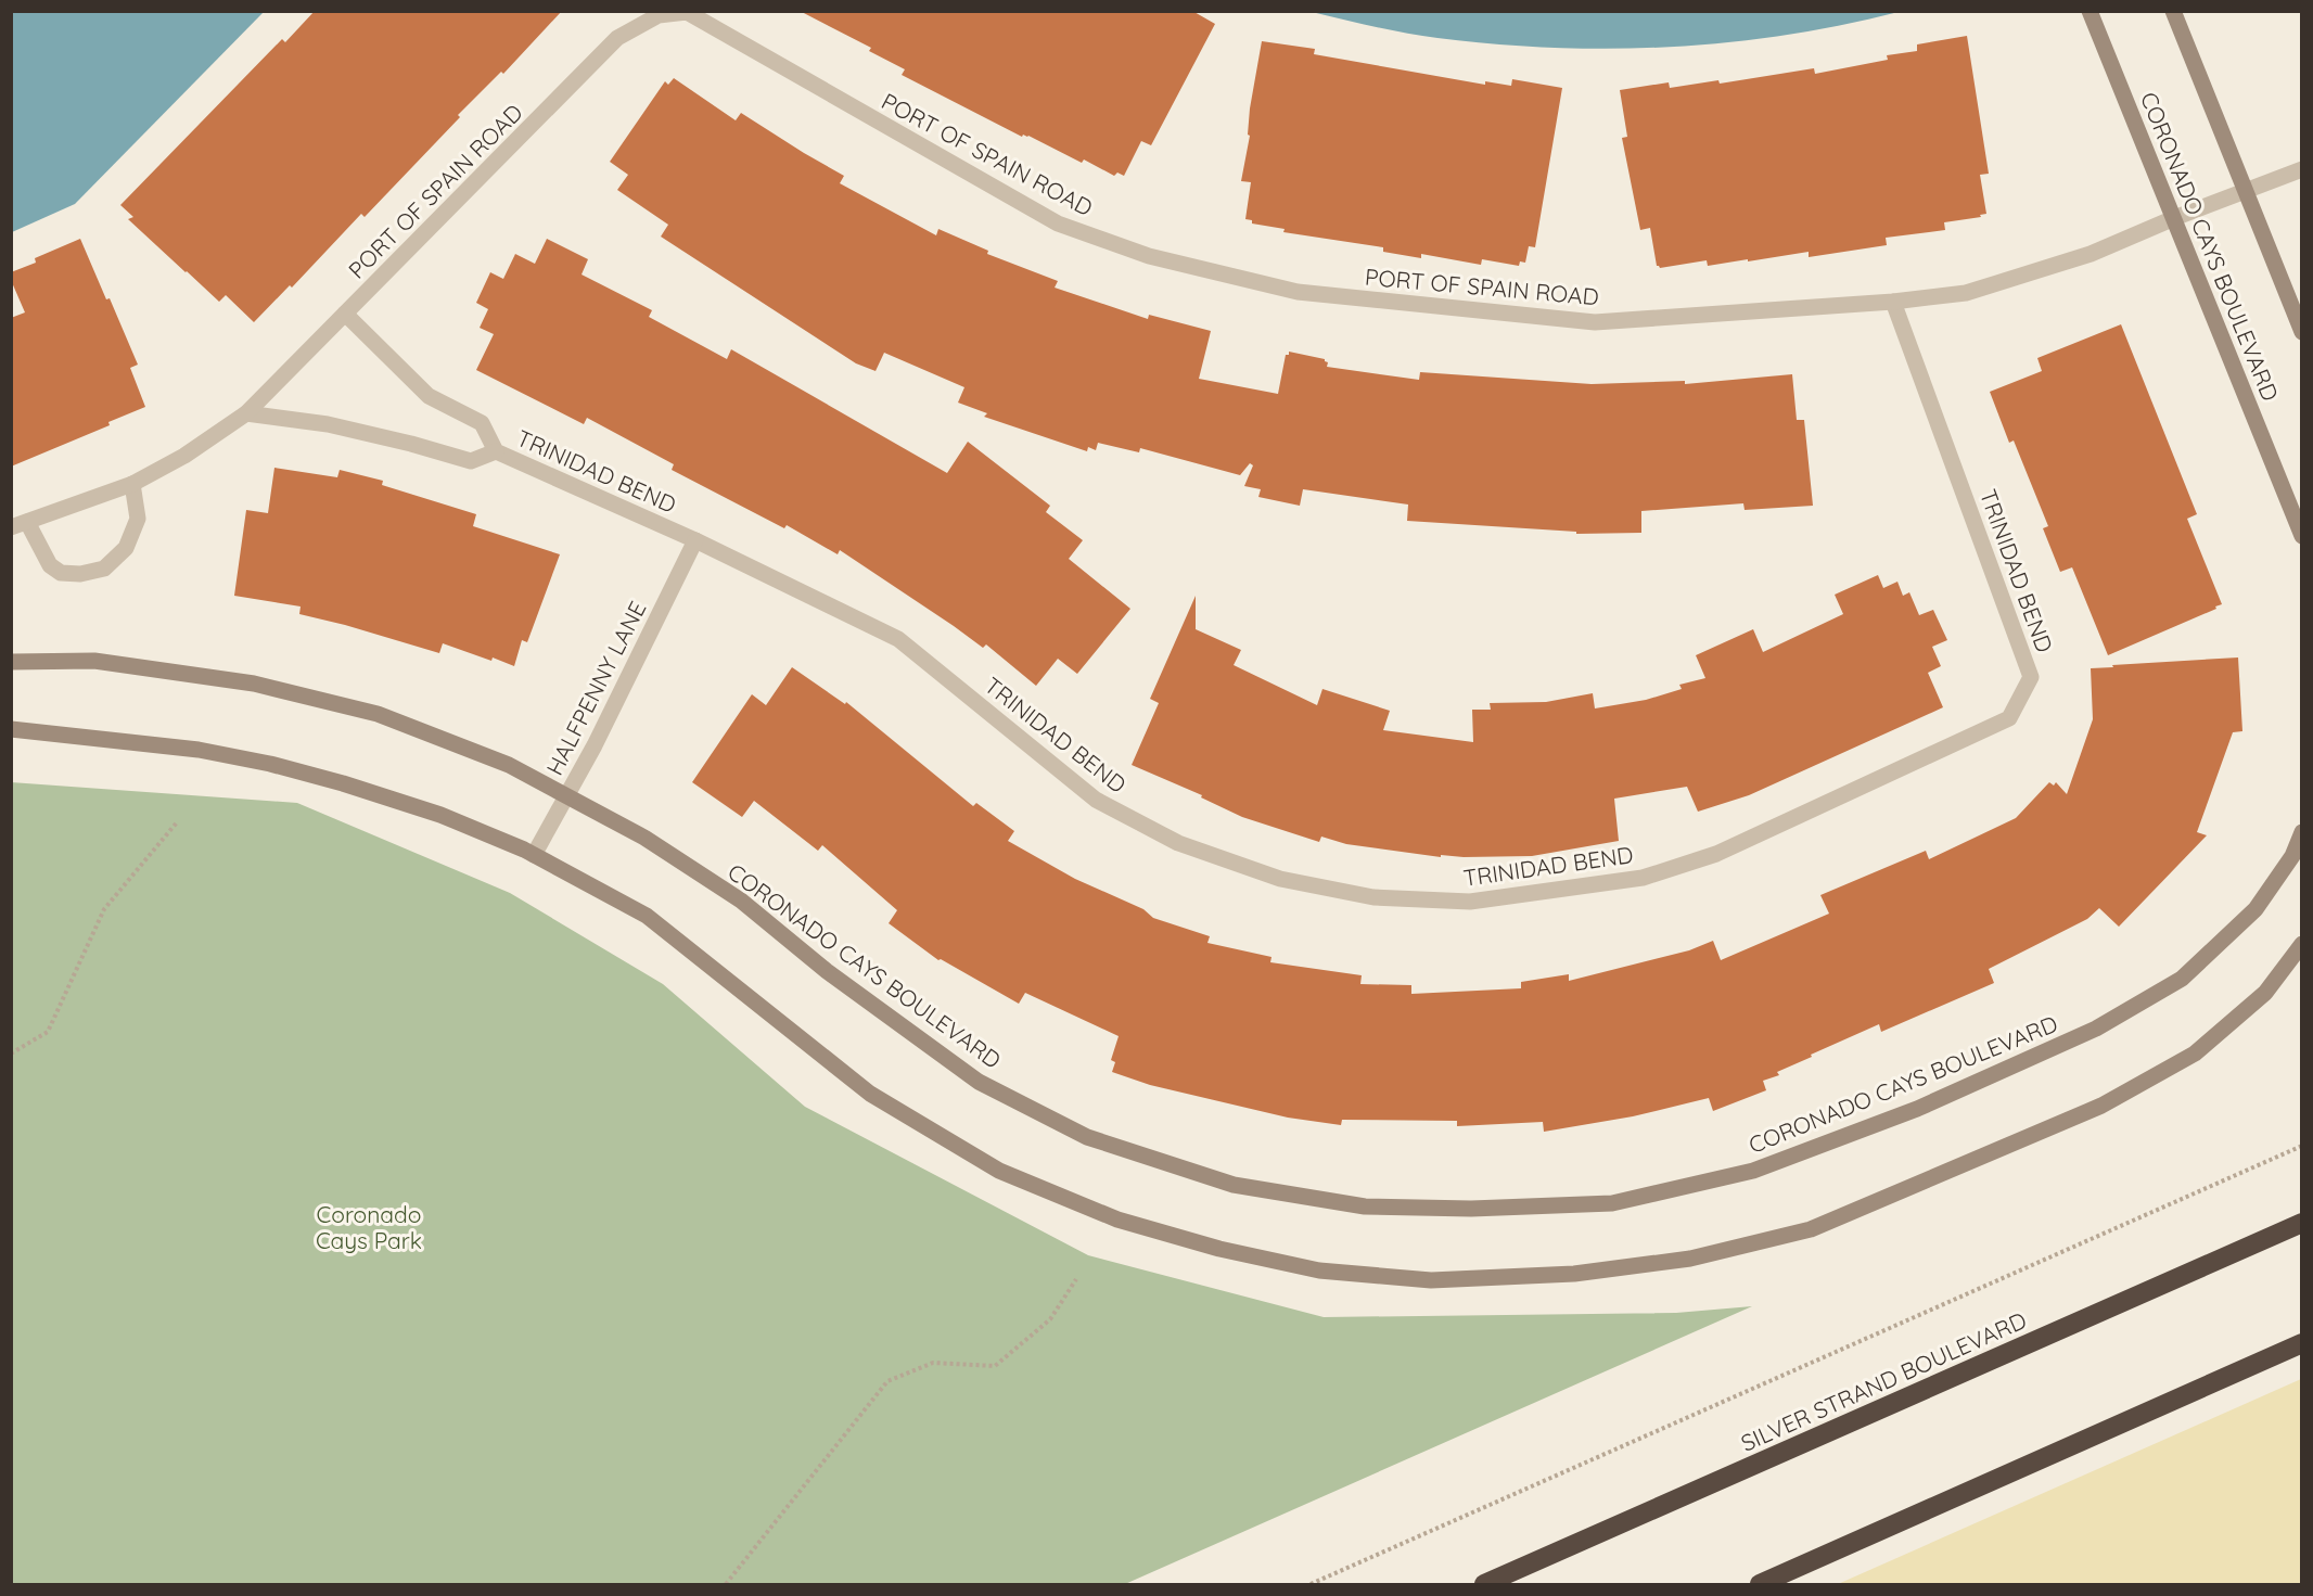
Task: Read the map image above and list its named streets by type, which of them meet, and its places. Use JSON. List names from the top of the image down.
{
  "streets": {
    "highway": ["SILVER STRAND BOULEVARD"],
    "street": [
      "PORT OF SPAIN ROAD",
      "CORONADO CAYS BOULEVARD",
      "TRINIDAD BEND",
      "HALFPENNY LANE"
    ]
  },
  "crossings": [
    ["PORT OF SPAIN ROAD", "CORONADO CAYS BOULEVARD"],
    ["PORT OF SPAIN ROAD", "TRINIDAD BEND"],
    ["CORONADO CAYS BOULEVARD", "HALFPENNY LANE"],
    ["TRINIDAD BEND", "HALFPENNY LANE"]
  ],
  "parks": ["Coronado Cays Park"]
}
